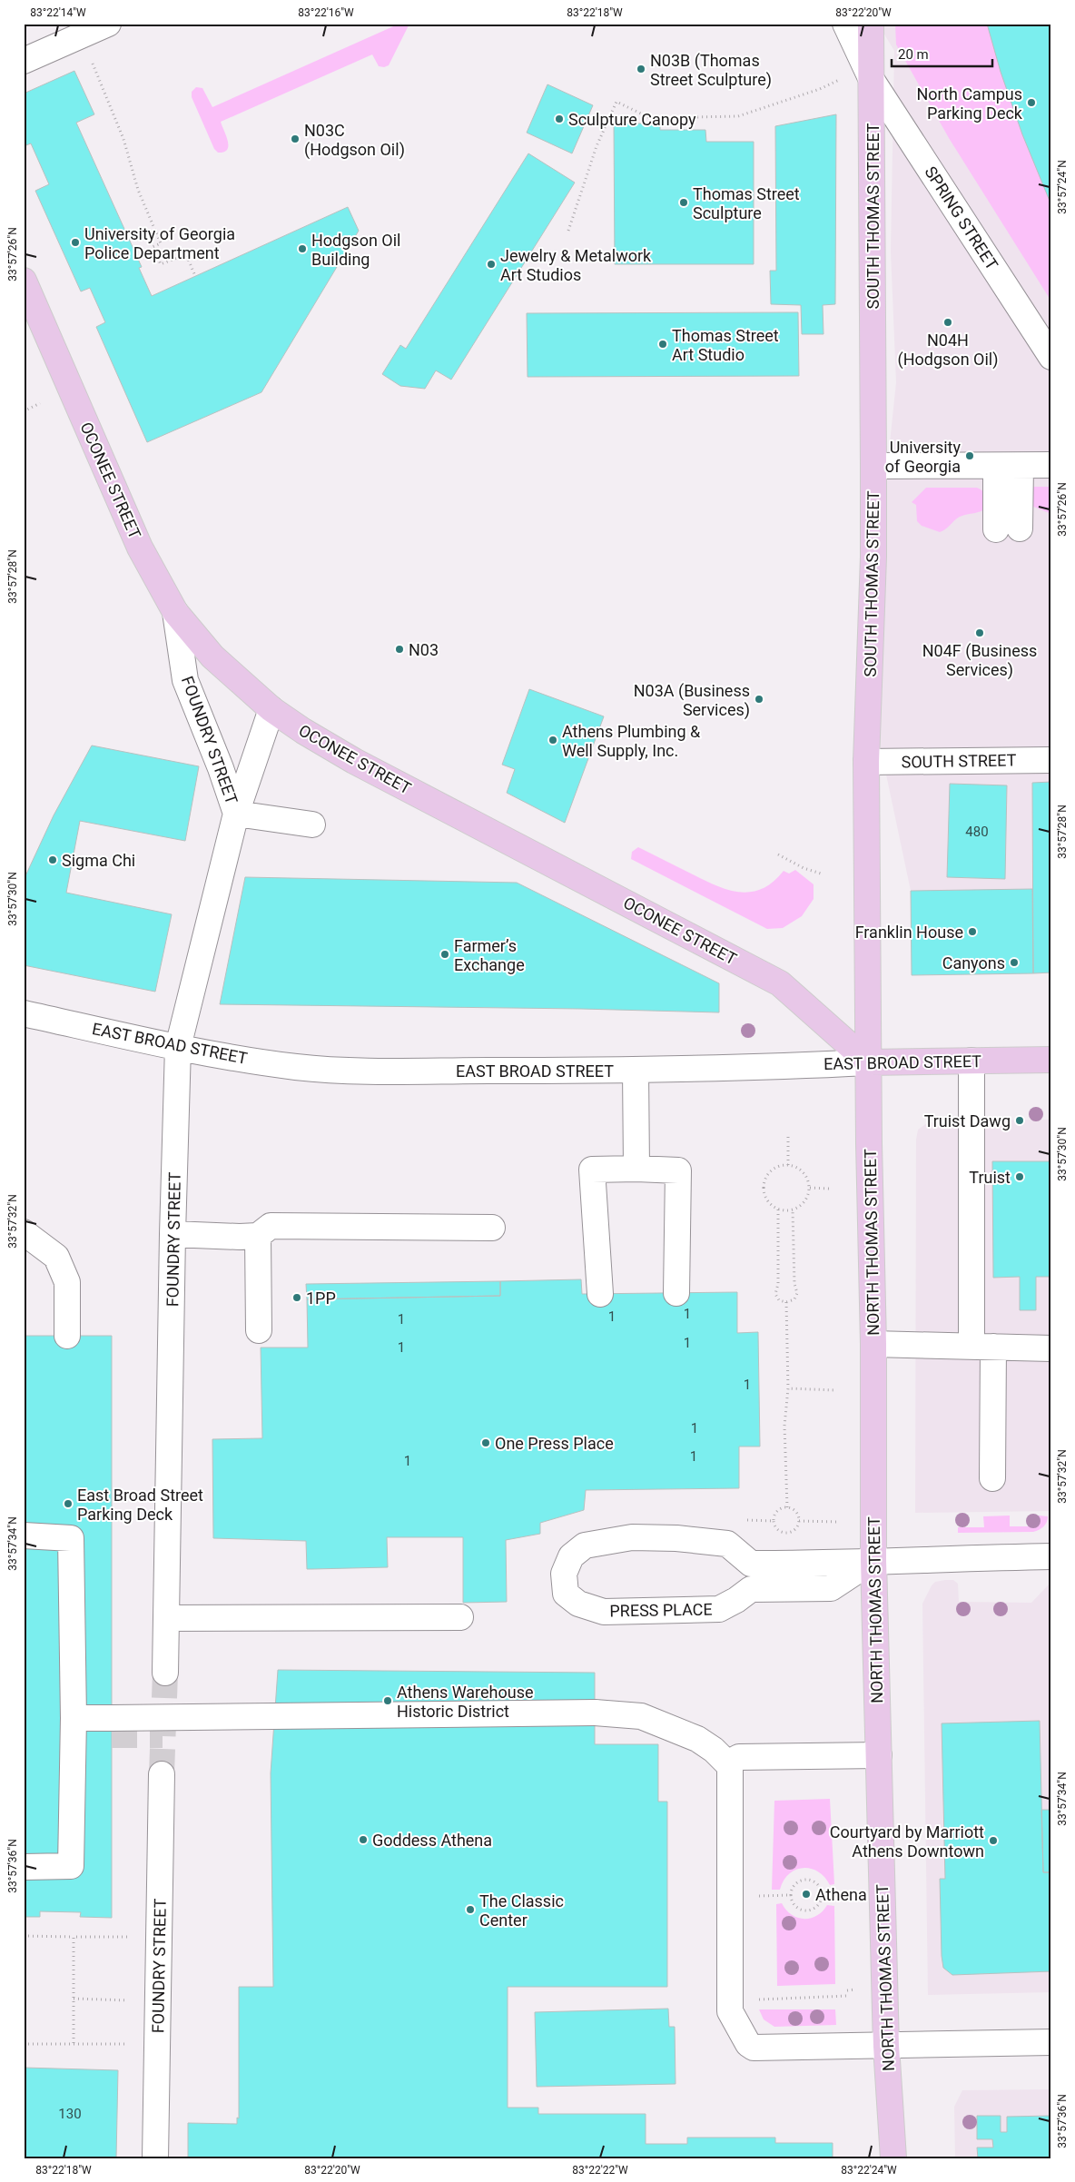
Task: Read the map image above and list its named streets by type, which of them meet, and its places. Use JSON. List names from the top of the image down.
{
  "streets": {
    "main road": [
      "SOUTH THOMAS STREET",
      "OCONEE STREET",
      "EAST BROAD STREET",
      "NORTH THOMAS STREET"
    ],
    "street": [
      "SPRING STREET",
      "FOUNDRY STREET",
      "SOUTH STREET",
      "PRESS PLACE"
    ]
  },
  "crossings": [
    ["SOUTH THOMAS STREET", "SPRING STREET"],
    ["SOUTH THOMAS STREET", "OCONEE STREET"],
    ["SOUTH THOMAS STREET", "SOUTH STREET"],
    ["SOUTH THOMAS STREET", "EAST BROAD STREET"],
    ["SOUTH THOMAS STREET", "NORTH THOMAS STREET"],
    ["OCONEE STREET", "FOUNDRY STREET"],
    ["OCONEE STREET", "EAST BROAD STREET"],
    ["OCONEE STREET", "NORTH THOMAS STREET"],
    ["FOUNDRY STREET", "EAST BROAD STREET"],
    ["EAST BROAD STREET", "NORTH THOMAS STREET"]
  ],
  "places": [
    "N03B (Thomas Street Sculpture)",
    "North Campus Parking Deck",
    "Sculpture Canopy",
    "N03C (Hodgson Oil)",
    "Thomas Street Sculpture",
    "University of Georgia Police Department",
    "Hodgson Oil Building",
    "Jewelry & Metalwork Art Studios",
    "N04H (Hodgson Oil)",
    "Thomas Street Art Studio",
    "University of Georgia",
    "N04F (Business Services)",
    "N03",
    "N03A (Business Services)",
    "Athens Plumbing & Well Supply, Inc.",
    "Sigma Chi",
    "Franklin House",
    "Farmer’s Exchange",
    "Canyons",
    "Truist Dawg",
    "Truist",
    "1PP",
    "One Press Place",
    "East Broad Street Parking Deck",
    "Athens Warehouse Historic District",
    "Goddess Athena",
    "Courtyard by Marriott Athens Downtown",
    "Athena",
    "The Classic Center"
  ],
  "house_numbers": [
    "480",
    "1",
    "1",
    "1",
    "1",
    "1",
    "1",
    "1",
    "1",
    "1",
    "130"
  ],
  "scale_bar": "20 m",
  "coordinates": [
    "83°22'14\"W",
    "83°22'16\"W",
    "83°22'18\"W",
    "83°22'20\"W",
    "33°57'24\"N",
    "33°57'26\"N",
    "33°57'28\"N",
    "33°57'30\"N",
    "33°57'32\"N",
    "33°57'34\"N",
    "33°57'36\"N",
    "83°22'22\"W",
    "83°22'24\"W"
  ]
}
